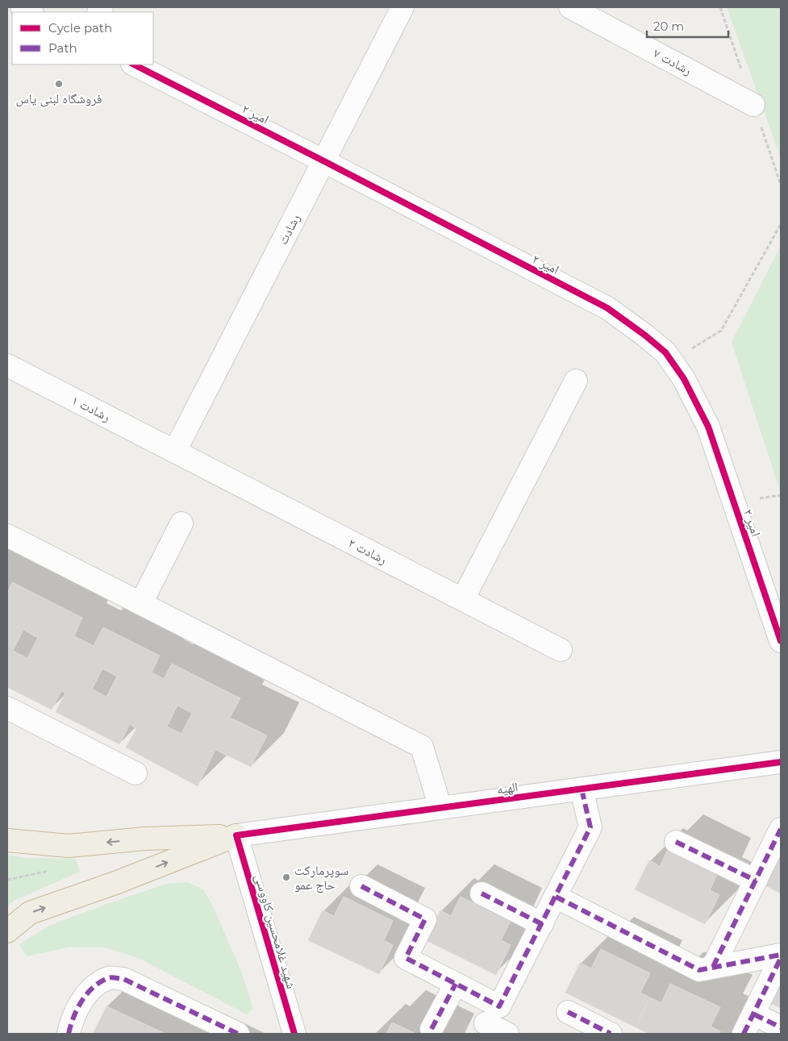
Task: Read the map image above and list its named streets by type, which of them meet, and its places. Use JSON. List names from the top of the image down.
{
  "streets": {
    "street": [
      "رشادت ۷",
      "امیر ۲",
      "رشادت",
      "رشادت ۱",
      "رشادت ۲",
      "الهیه",
      "شهید غلامحسین کاووسی"
    ]
  },
  "crossings": [
    ["امیر ۲", "رشادت"],
    ["رشادت", "رشادت ۱"],
    ["رشادت", "رشادت ۲"],
    ["رشادت ۱", "رشادت ۲"],
    ["الهیه", "شهید غلامحسین کاووسی"]
  ],
  "places": ["فروشگاه لبنی یاس", "سوپرمارکت حاج عمو"],
  "legend": ["Cycle path", "Path"],
  "scale_bar": "20 m"
}
